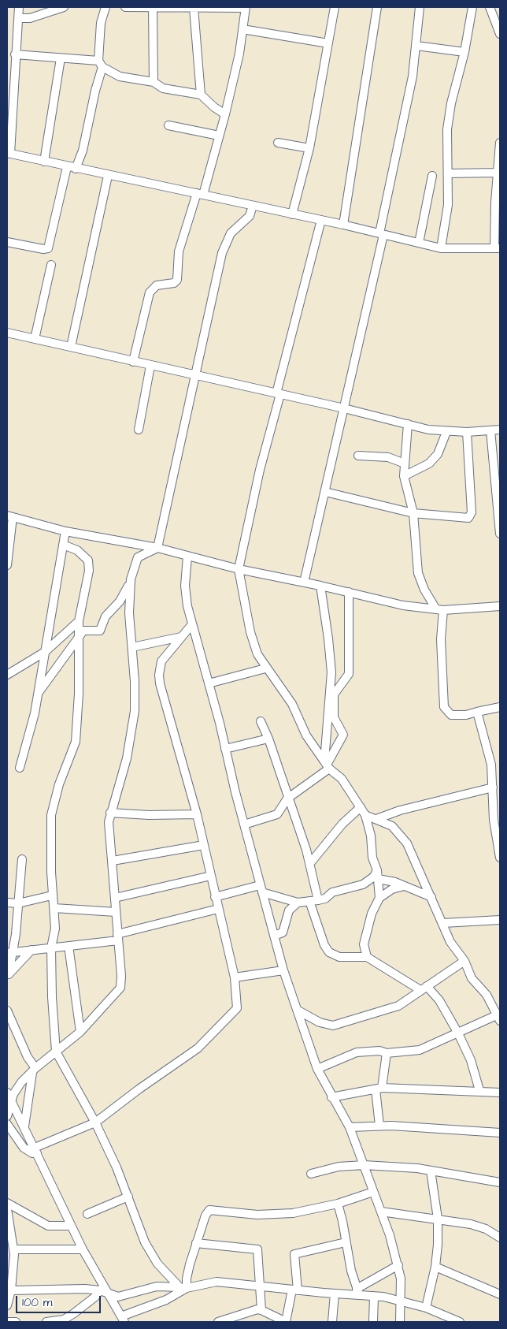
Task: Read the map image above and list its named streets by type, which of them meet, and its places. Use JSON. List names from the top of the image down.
{
  "scale_bar": "100 m"
}
